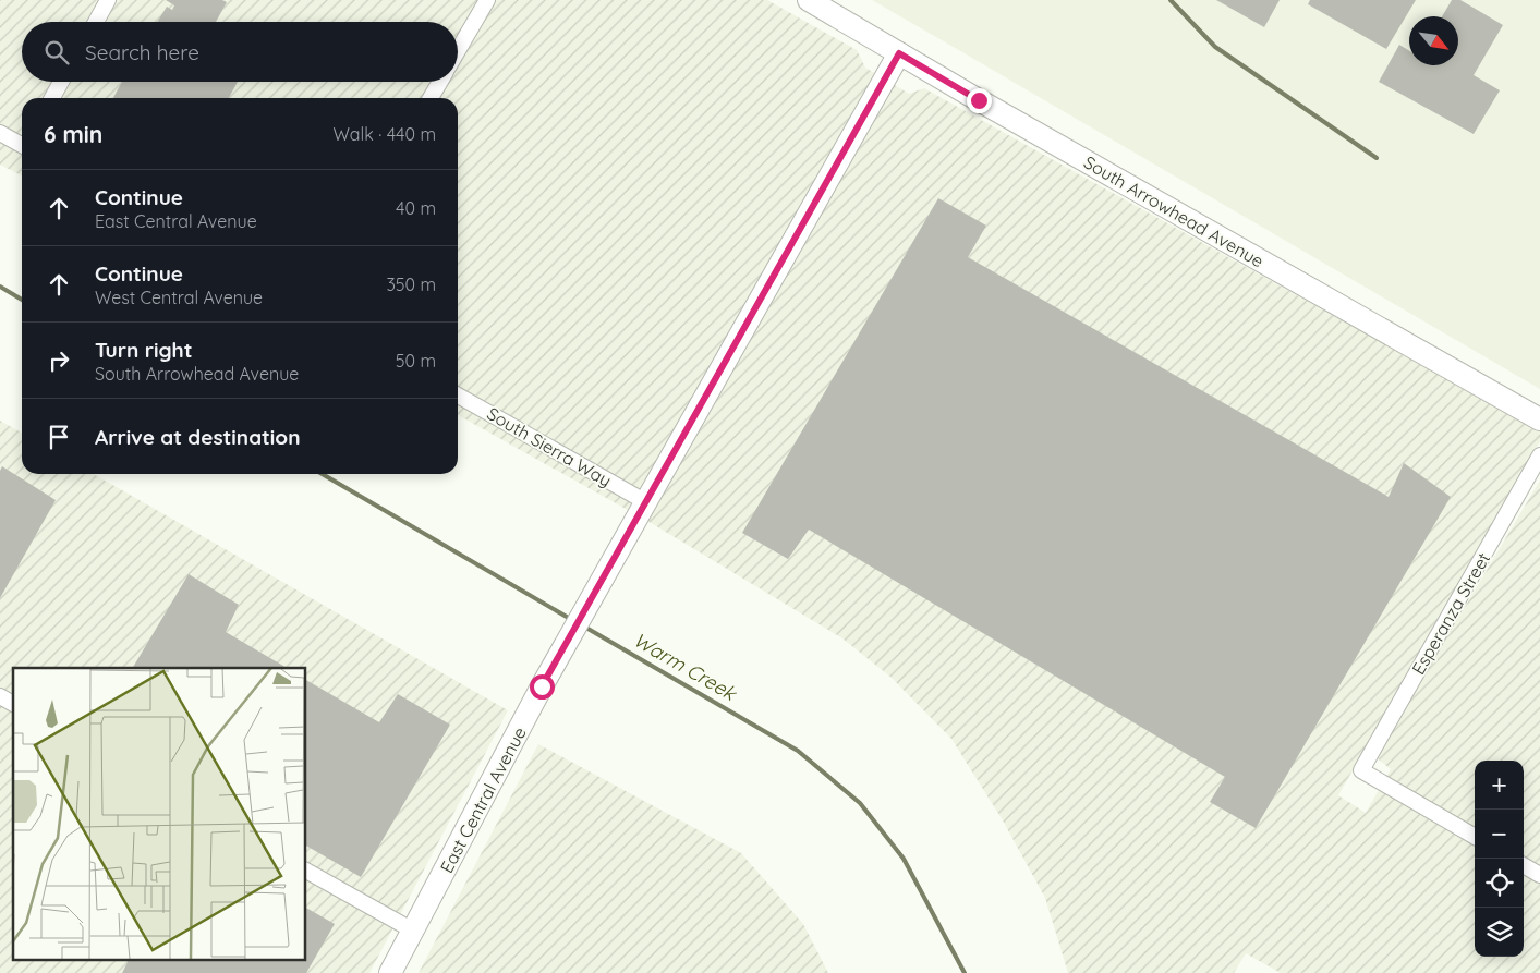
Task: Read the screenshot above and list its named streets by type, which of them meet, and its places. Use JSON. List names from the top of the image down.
{
  "streets": {
    "street": [
      "South Arrowhead Avenue",
      "South Sierra Way",
      "Esperanza Street",
      "East Central Avenue"
    ]
  },
  "crossings": [
    ["South Arrowhead Avenue", "East Central Avenue"],
    ["South Sierra Way", "East Central Avenue"]
  ],
  "water": ["Warm Creek"],
  "north": "bottom right",
  "page": {
    "search": "Search here",
    "heading": ["6 min", "Walk · 440 m"],
    "list": [
      ["Continue", "East Central Avenue", "40 m"],
      ["Continue", "West Central Avenue", "350 m"],
      ["Turn right", "South Arrowhead Avenue", "50 m"],
      "Arrive at destination"
    ],
    "map_buttons": ["+", "−"]
  }
}
